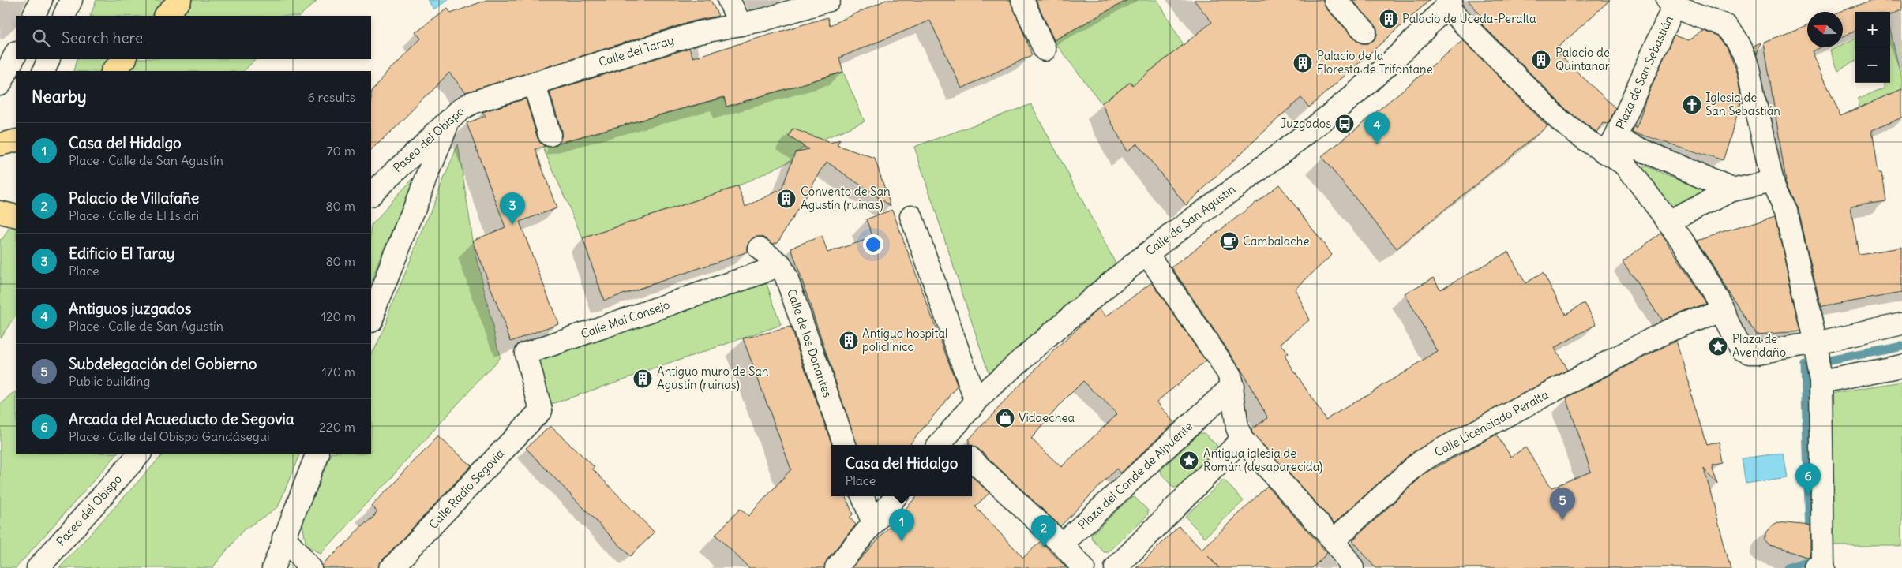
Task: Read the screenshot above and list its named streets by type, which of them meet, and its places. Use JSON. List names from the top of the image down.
{
  "streets": {
    "street": [
      "Calle del Taray",
      "Plaza de San Sebastián",
      "Paseo del Obispo",
      "Calle de San Agustín",
      "Calle Mal Consejo",
      "Calle de los Donantes",
      "Calle Licenciado Peralta",
      "Plaza del Conde de Alpuente",
      "Calle Radio Segovia"
    ]
  },
  "crossings": [
    ["Calle del Taray", "Paseo del Obispo"],
    ["Calle Mal Consejo", "Calle de los Donantes"],
    ["Calle Mal Consejo", "Calle Radio Segovia"]
  ],
  "places": {
    "building": [
      "Palacio de Uceda-Peralta",
      "Palacio de Quintanar",
      "Palacio de la Floresta de Trifontane",
      "Convento de San Agustín (ruinas)",
      "Antiguo hospital policlínico",
      "Antiguo muro de San Agustín (ruinas)"
    ],
    "church": ["Iglesia de San Sebastián"],
    "bus stop": ["Juzgados"],
    "cafe": ["Cambalache"],
    "place": ["Plaza de Avendaño", "Antigua iglesia de Román (desaparecida)"],
    "shop": ["Vidaechea"]
  },
  "north": "left",
  "page": {
    "map_buttons": ["+", "−"],
    "search": "Search here",
    "heading": ["Nearby", "6 results"],
    "pins": [
      "4",
      "3",
      "6",
      "5",
      "1",
      "2"
    ],
    "list": [
      {
        "mark": "1",
        "name": "Casa del Hidalgo",
        "note": "Place · Calle de San Agustín",
        "value": "70 m"
      },
      {
        "mark": "2",
        "name": "Palacio de Villafañe",
        "note": "Place · Calle de El Isidri",
        "value": "80 m"
      },
      {
        "mark": "3",
        "name": "Edificio El Taray",
        "note": "Place",
        "value": "80 m"
      },
      {
        "mark": "4",
        "name": "Antiguos juzgados",
        "note": "Place · Calle de San Agustín",
        "value": "120 m"
      },
      {
        "mark": "5",
        "name": "Subdelegación del Gobierno",
        "note": "Public building",
        "value": "170 m"
      },
      {
        "mark": "6",
        "name": "Arcada del Acueducto de Segovia",
        "note": "Place · Calle del Obispo Gandásegui",
        "value": "220 m"
      }
    ],
    "popup": ["Casa del Hidalgo", "Place"]
  }
}
